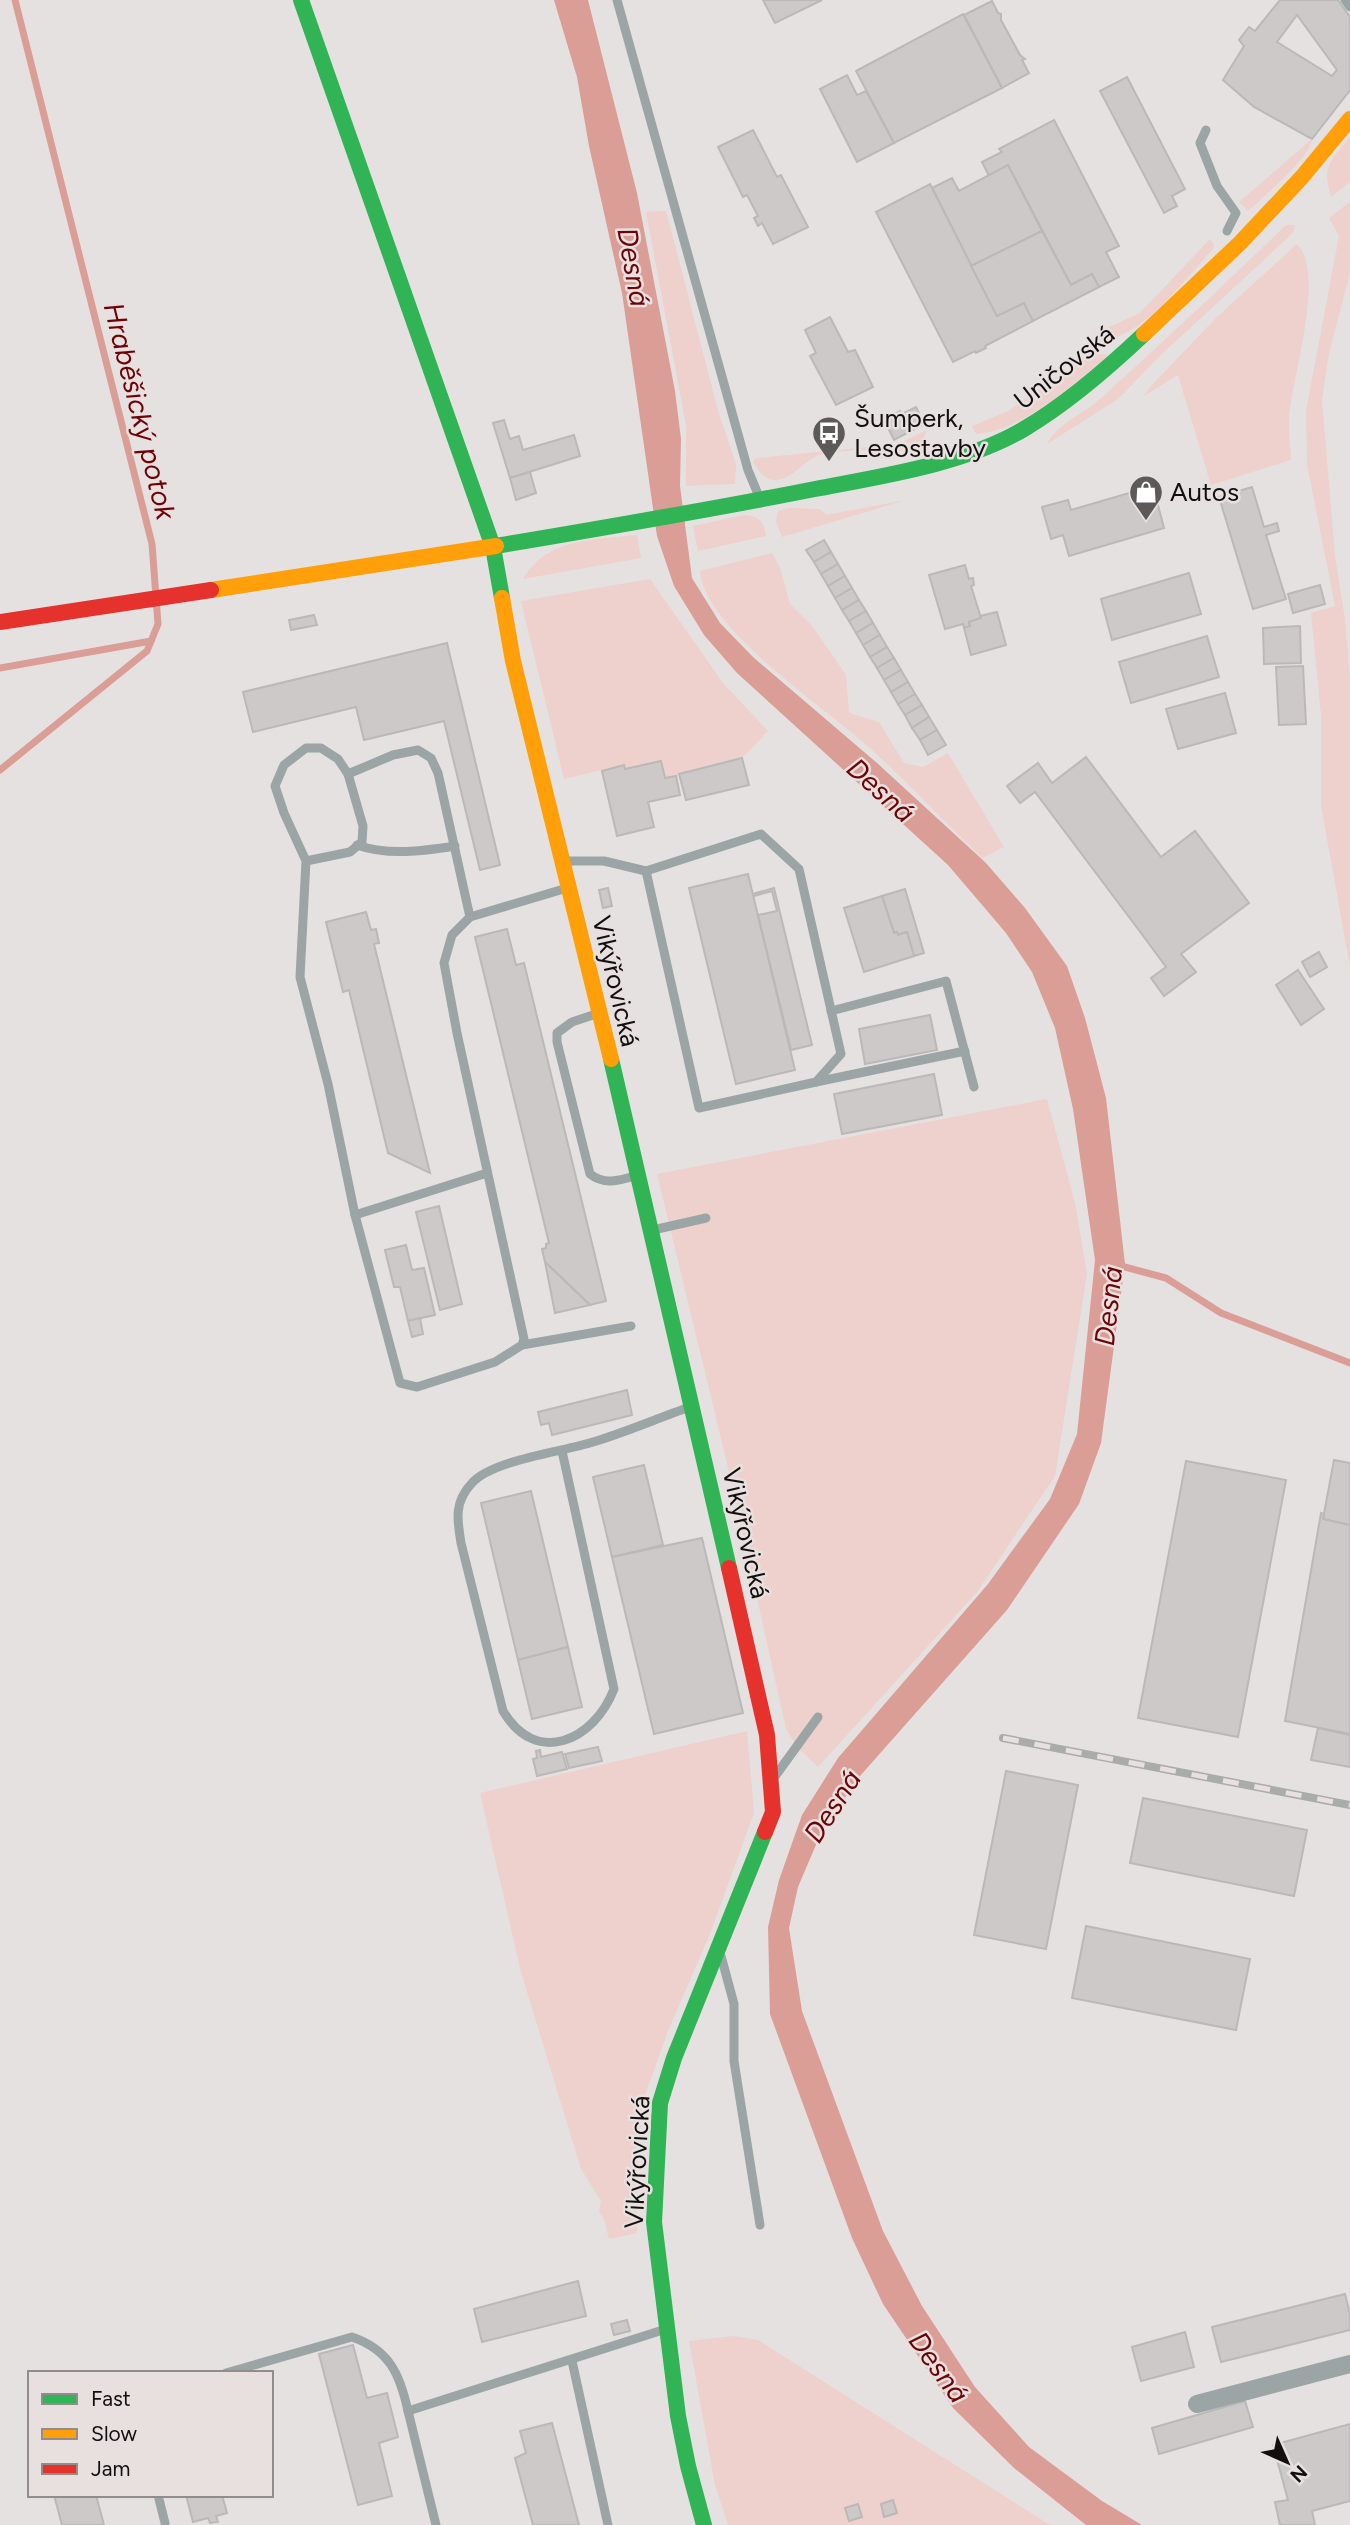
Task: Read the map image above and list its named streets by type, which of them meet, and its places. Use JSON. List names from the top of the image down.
{
  "streets": {
    "street": ["Uničovská", "Vikýřovická"]
  },
  "crossings": [
    ["Uničovská", "Vikýřovická"]
  ],
  "water": ["Desná", "Hraběšický potok"],
  "places": {
    "bus stop": ["Šumperk, Lesostavby"],
    "shop": ["Autos"]
  },
  "legend": ["Fast", "Slow", "Jam"],
  "north": "bottom right"
}
